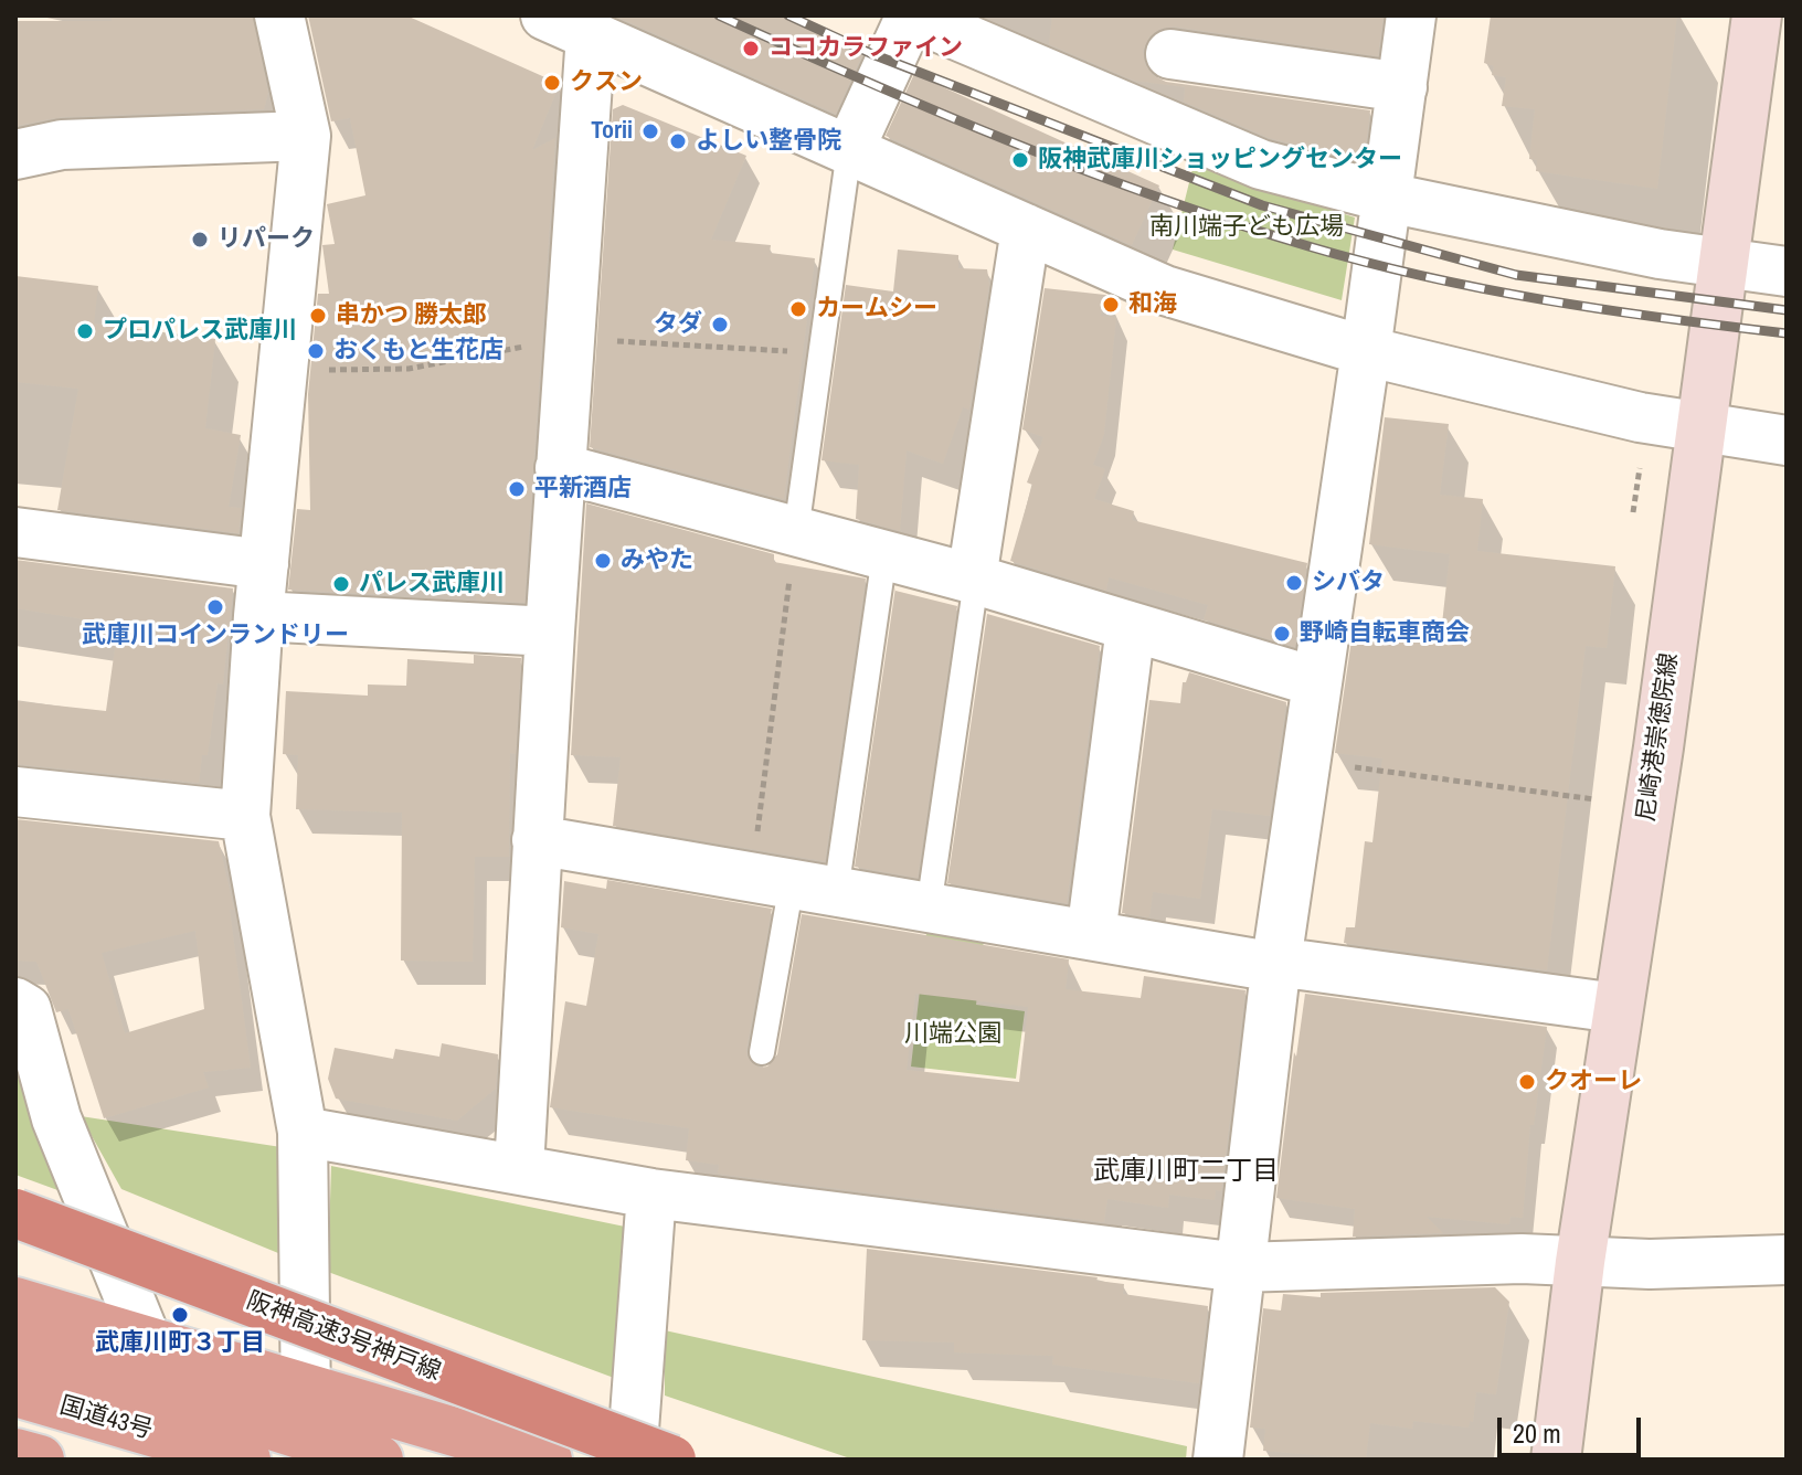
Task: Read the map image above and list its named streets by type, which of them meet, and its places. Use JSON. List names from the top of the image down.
{
  "streets": {
    "highway": ["阪神高速3号神戸線", "国道43号"],
    "main road": ["尼崎港崇徳院線"]
  },
  "districts": ["武庫川町二丁目"],
  "parks": ["南川端子ども広場", "川端公園"],
  "places": [
    "ココカラファイン",
    "クスン",
    "Torii",
    "よしい整骨院",
    "阪神武庫川ショッピングセンター",
    "リパーク",
    "和海",
    "カームシー",
    "串かつ 勝太郎",
    "タダ",
    "プロパレス武庫川",
    "おくもと生花店",
    "平新酒店",
    "みやた",
    "シバタ",
    "パレス武庫川",
    "武庫川コインランドリー",
    "野崎自転車商会",
    "クオーレ",
    "武庫川町３丁目"
  ],
  "scale_bar": "20 m"
}
